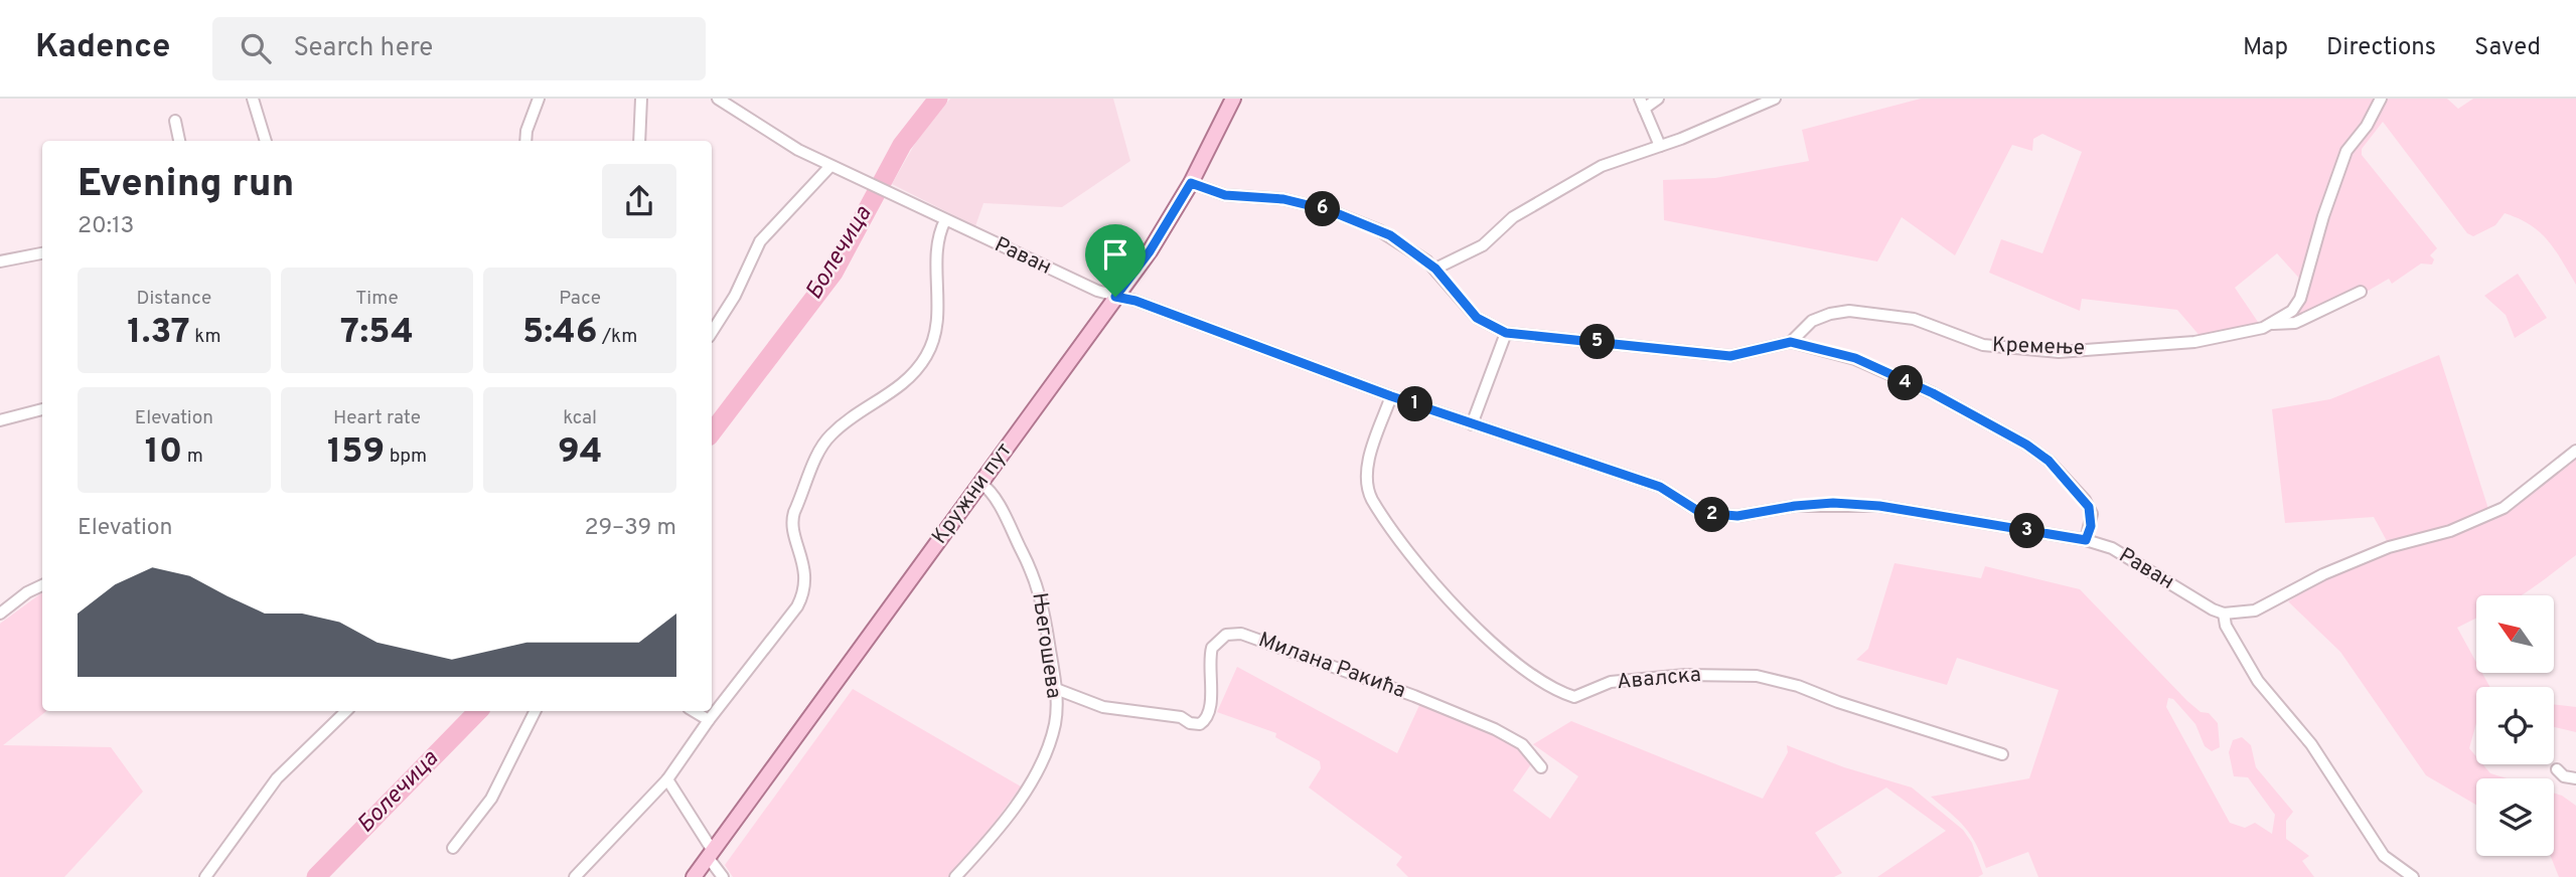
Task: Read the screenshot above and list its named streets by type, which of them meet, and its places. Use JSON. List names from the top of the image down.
{
  "streets": {
    "main road": ["Кружни пут"],
    "street": [
      "Раван",
      "Кремење",
      "Његошева",
      "Милана Ракића",
      "Авалска"
    ]
  },
  "crossings": [
    ["Раван", "Кружни пут"],
    ["Раван", "Авалска"],
    ["Кремење", "Кружни пут"],
    ["Кружни пут", "Његошева"],
    ["Његошева", "Милана Ракића"]
  ],
  "water": ["Болечица"],
  "north": "top left",
  "page": {
    "header": "Kadence",
    "search": "Search here",
    "nav": ["Map", "Directions", "Saved"],
    "heading": ["Evening run", "20:13"],
    "pins": [
      "6",
      "5",
      "4",
      "1",
      "2",
      "3"
    ],
    "stats": [
      ["Distance", "1.37 km"],
      ["Time", "7:54"],
      ["Pace", "5:46 /km"],
      ["Elevation", "10 m"],
      ["Heart rate", "159 bpm"],
      ["kcal", "94"]
    ],
    "chart": ["Elevation", "29–39 m"]
  }
}
